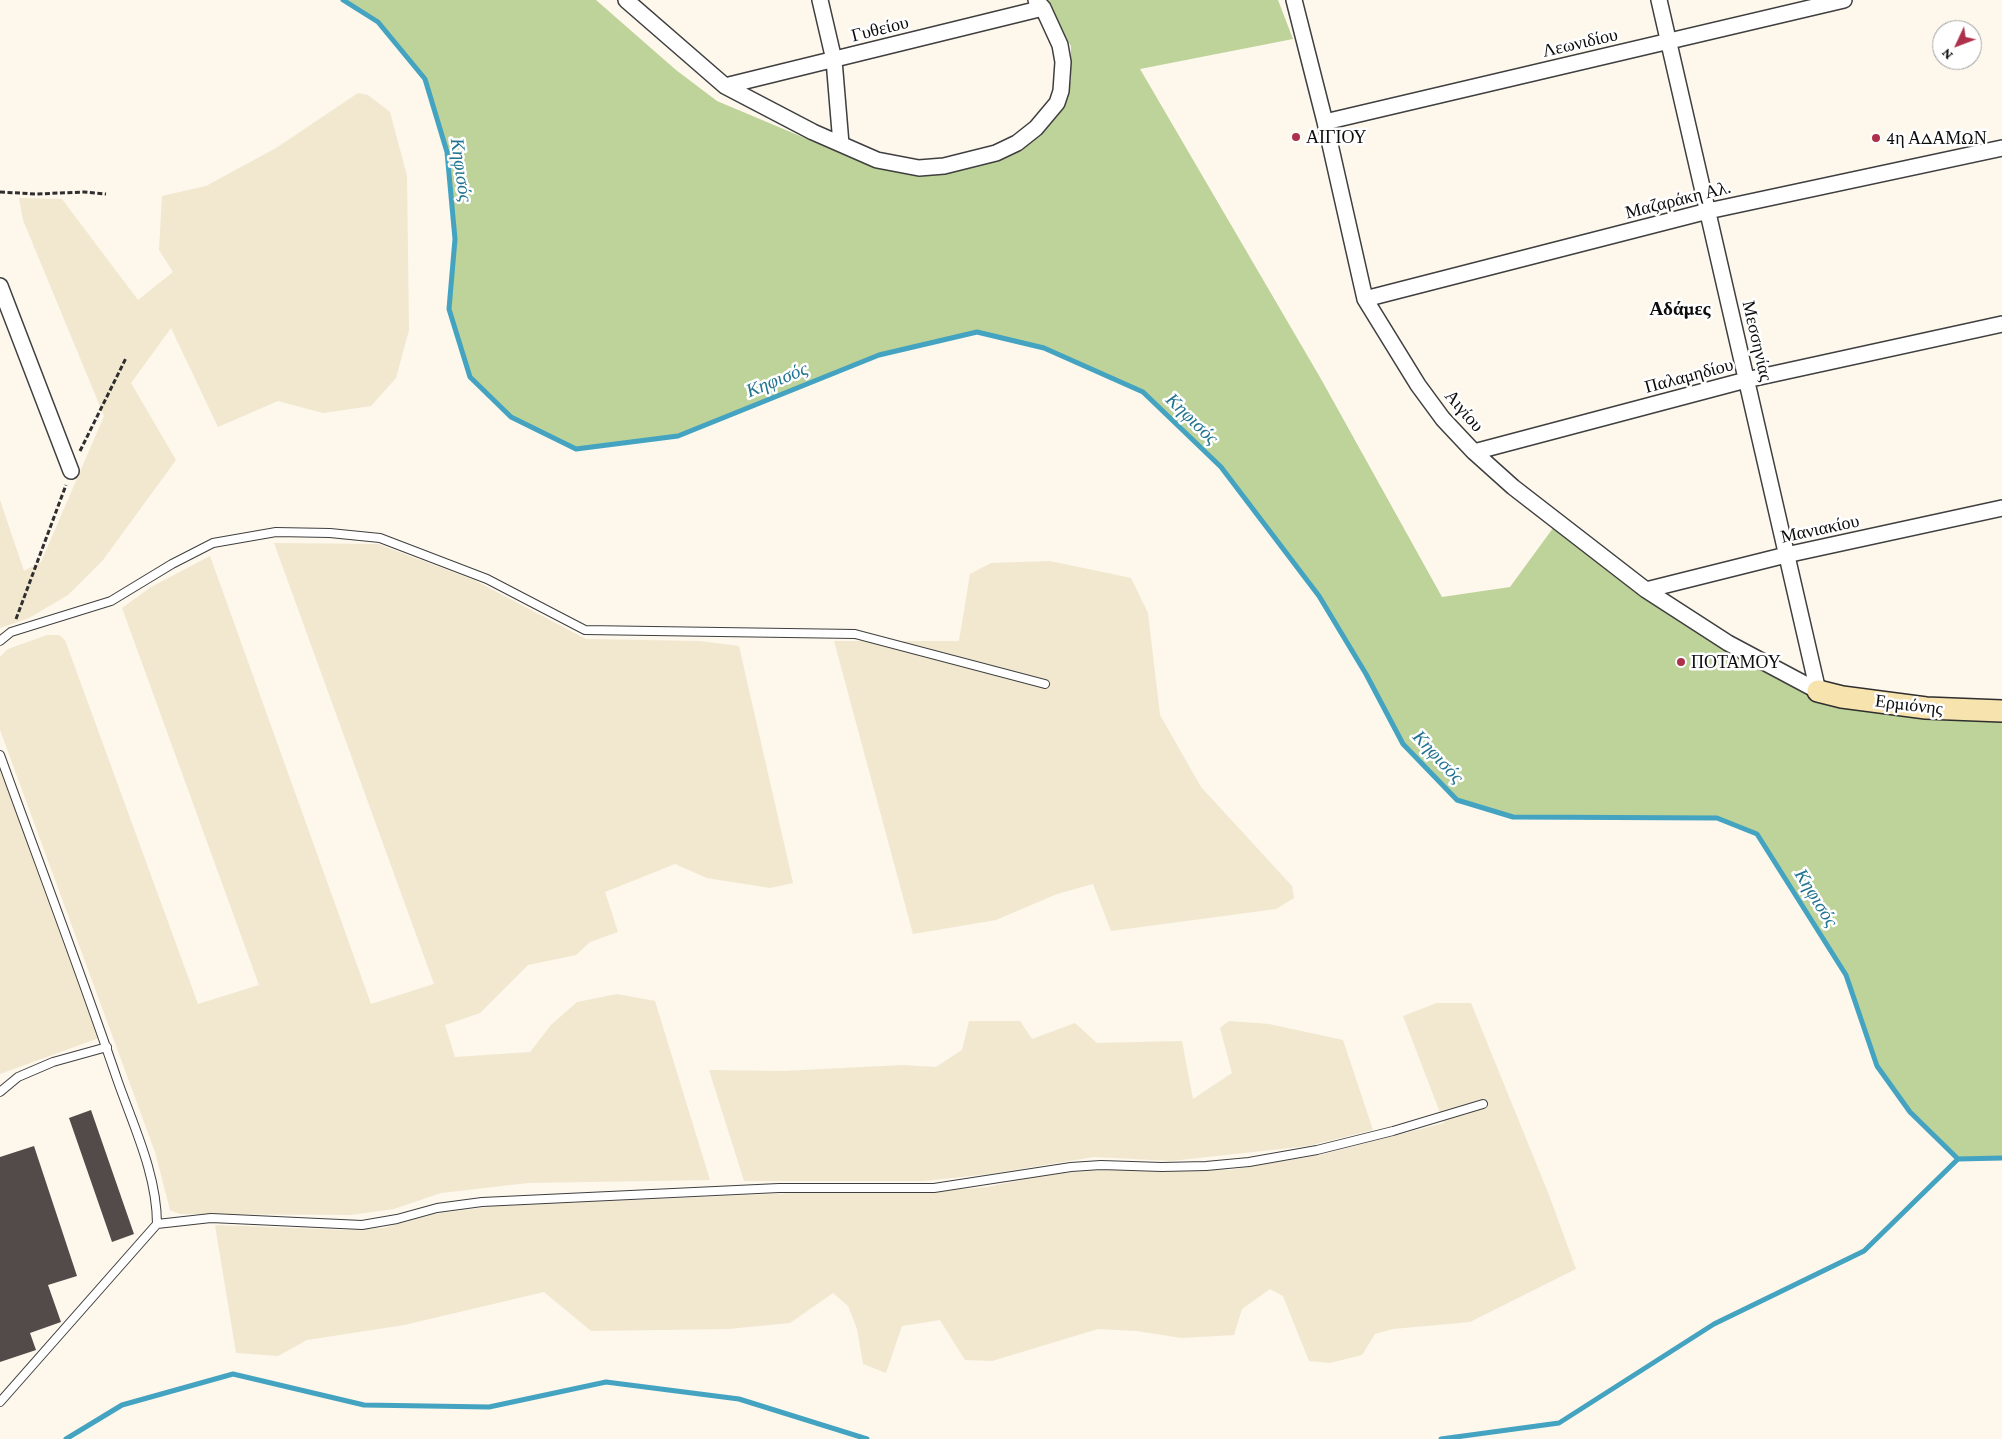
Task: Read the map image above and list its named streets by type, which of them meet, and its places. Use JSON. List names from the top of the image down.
{
  "streets": {
    "street": [
      "Γυθείου",
      "Λεωνιδίου",
      "Μαζαράκη Αλ.",
      "Μεσσηνίας",
      "Παλαμηδίου",
      "Αιγίου",
      "Μανιακίου",
      "Ερμιόνης"
    ]
  },
  "crossings": [
    ["Λεωνιδίου", "Μεσσηνίας"],
    ["Λεωνιδίου", "Αιγίου"],
    ["Μαζαράκη Αλ.", "Μεσσηνίας"],
    ["Μαζαράκη Αλ.", "Αιγίου"],
    ["Μεσσηνίας", "Παλαμηδίου"],
    ["Μεσσηνίας", "Αιγίου"],
    ["Μεσσηνίας", "Μανιακίου"],
    ["Μεσσηνίας", "Ερμιόνης"],
    ["Παλαμηδίου", "Αιγίου"],
    ["Αιγίου", "Μανιακίου"],
    ["Αιγίου", "Ερμιόνης"]
  ],
  "districts": ["Αδάμες"],
  "water": ["Κηφισός"],
  "places": ["ΑΙΓΙΟΥ", "4η ΑΔΑΜΩΝ", "ΠΟΤΑΜΟΥ"],
  "north": "bottom left"
}
